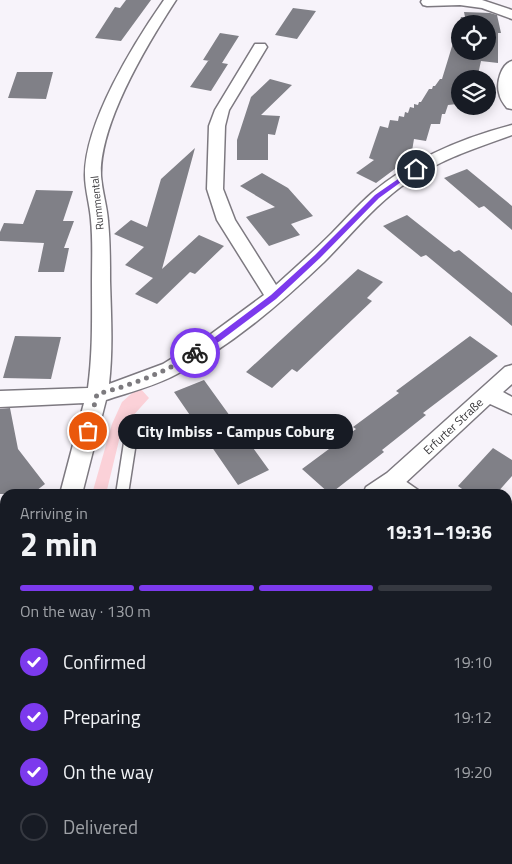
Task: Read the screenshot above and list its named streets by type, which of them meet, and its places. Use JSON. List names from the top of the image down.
{
  "streets": {
    "street": ["Rummental", "Erfurter Straße"]
  },
  "places": ["City Imbiss - Campus Coburg"],
  "page": {
    "bubble": "City Imbiss - Campus Coburg",
    "heading": ["2 min", "Arriving in", "19:31–19:36"],
    "bar": "On the way · 130 m",
    "list": [
      ["Confirmed", "19:10"],
      ["Preparing", "19:12"],
      ["On the way", "19:20"],
      "Delivered"
    ]
  }
}
